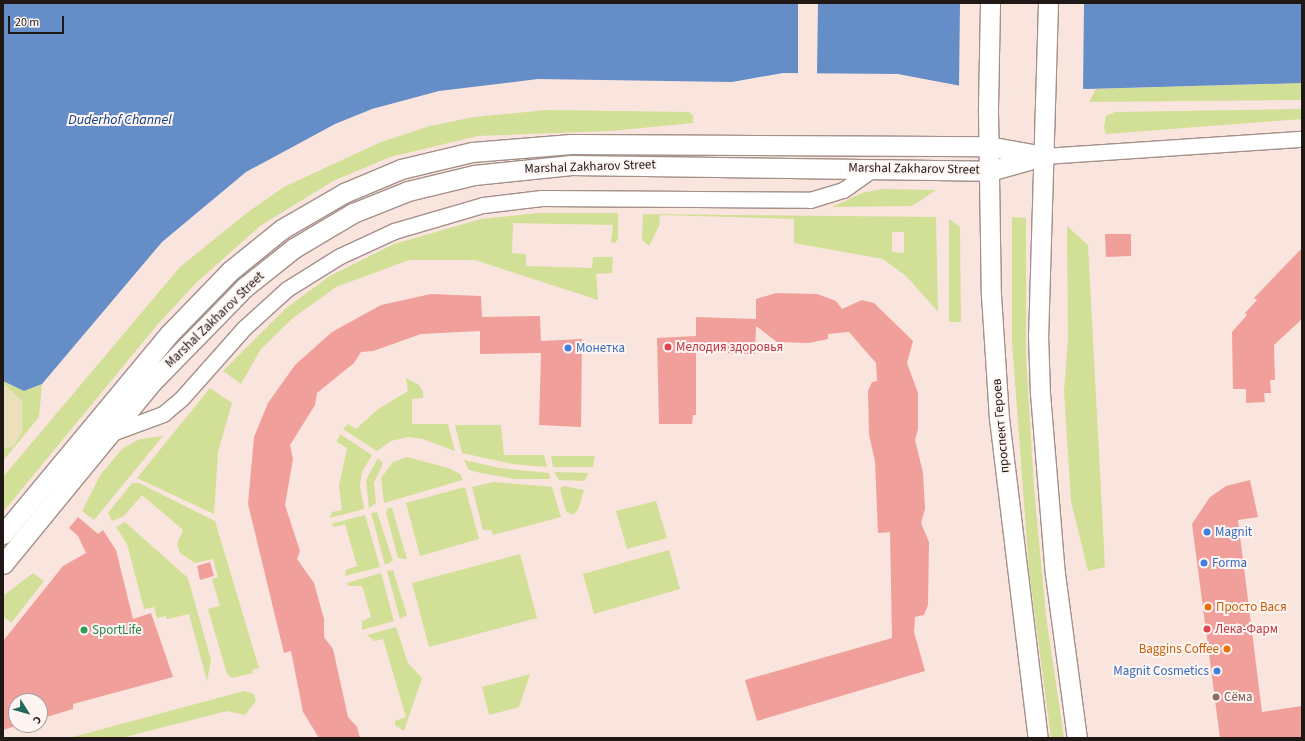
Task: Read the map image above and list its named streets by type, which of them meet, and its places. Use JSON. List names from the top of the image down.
{
  "streets": {
    "street": ["Marshal Zakharov Street", "проспект Героев"]
  },
  "crossings": [
    ["Marshal Zakharov Street", "проспект Героев"]
  ],
  "water": ["Duderhof Channel"],
  "places": [
    "Мелодия здоровья",
    "Монетка",
    "Magnit",
    "Forma",
    "Просто Вася",
    "Лека-Фарм",
    "SportLife",
    "Baggins Coffee",
    "Magnit Cosmetics",
    "Сёма"
  ],
  "scale_bar": "20 m",
  "north": "bottom right"
}
